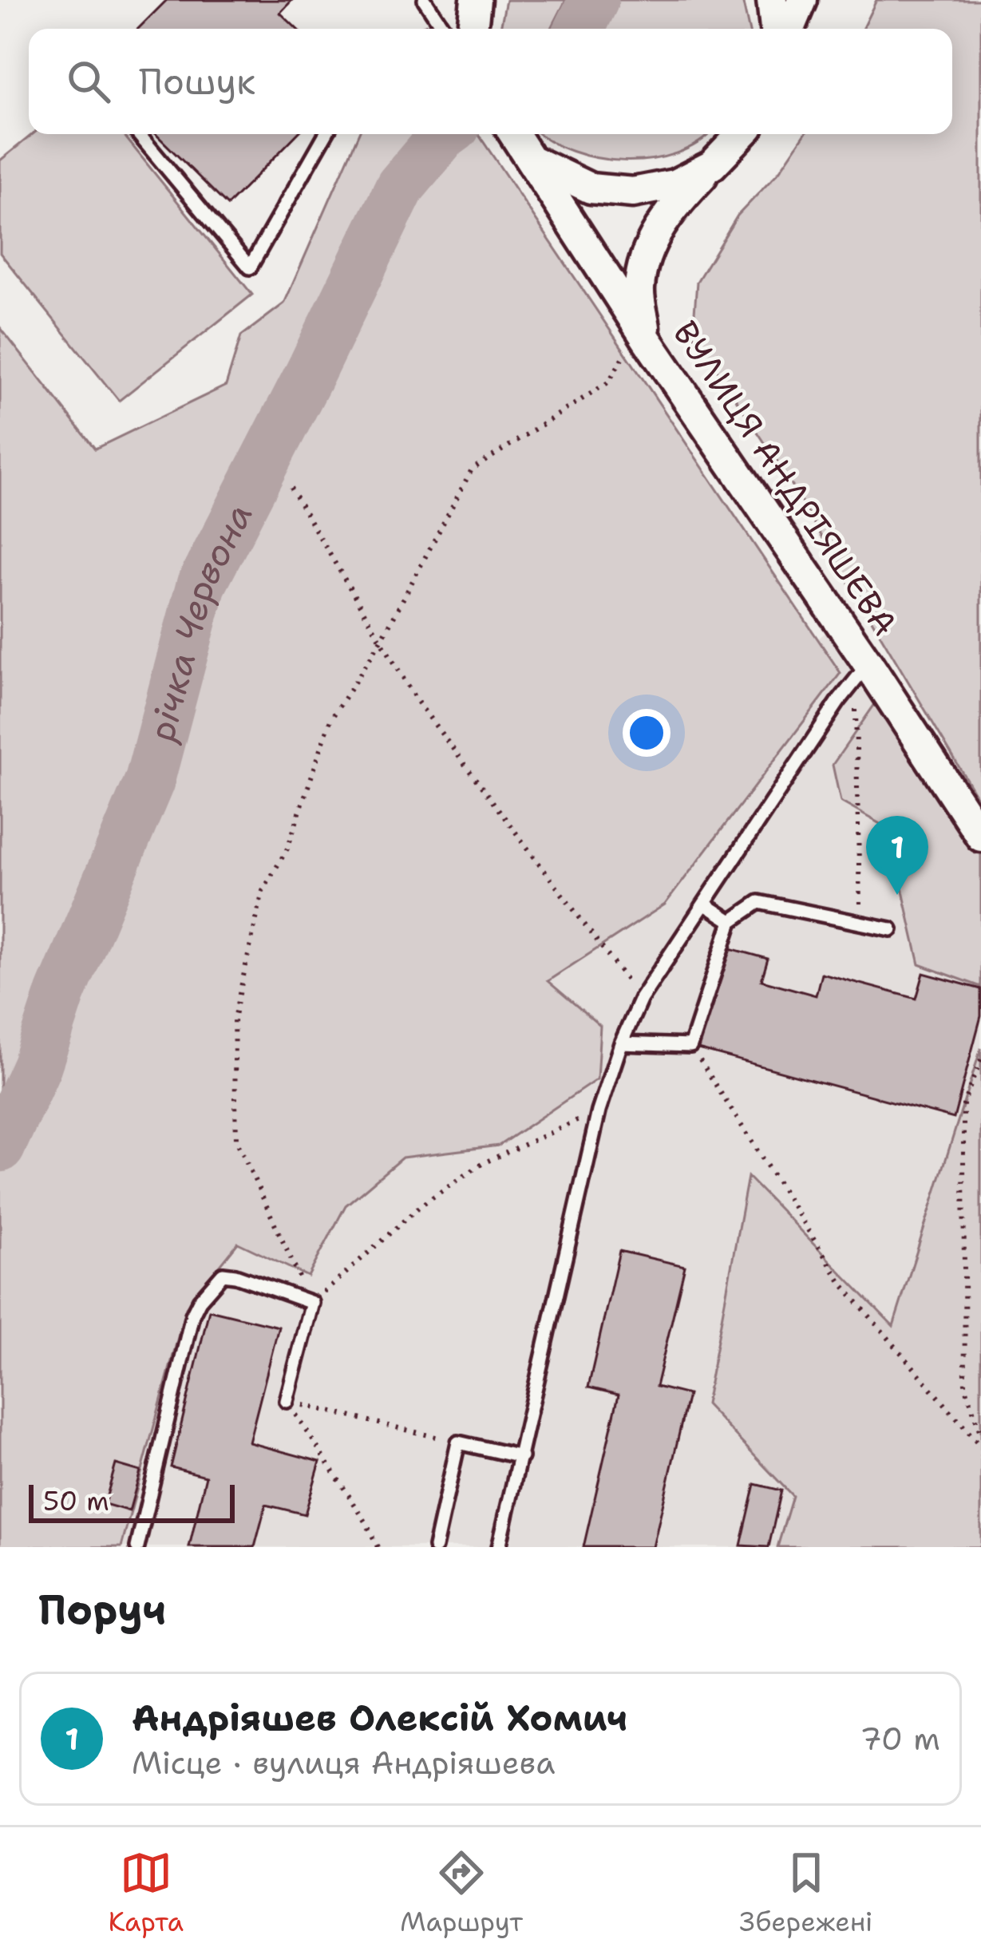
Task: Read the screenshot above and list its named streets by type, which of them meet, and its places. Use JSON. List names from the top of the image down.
{
  "streets": {
    "street": ["ВУЛИЦЯ АНДРІЯШЕВА"]
  },
  "water": ["річка Червона"],
  "scale_bar": "50 m",
  "page": {
    "search": "Пошук",
    "pins": "1",
    "scale": "50 m",
    "heading": "Поруч",
    "list": [
      {
        "mark": "1",
        "name": "Андріяшев Олексій Хомич",
        "note": "Місце · вулиця Андріяшева",
        "value": "70 m"
      }
    ],
    "nav": ["Карта", "Маршрут", "Збережені"]
  }
}
